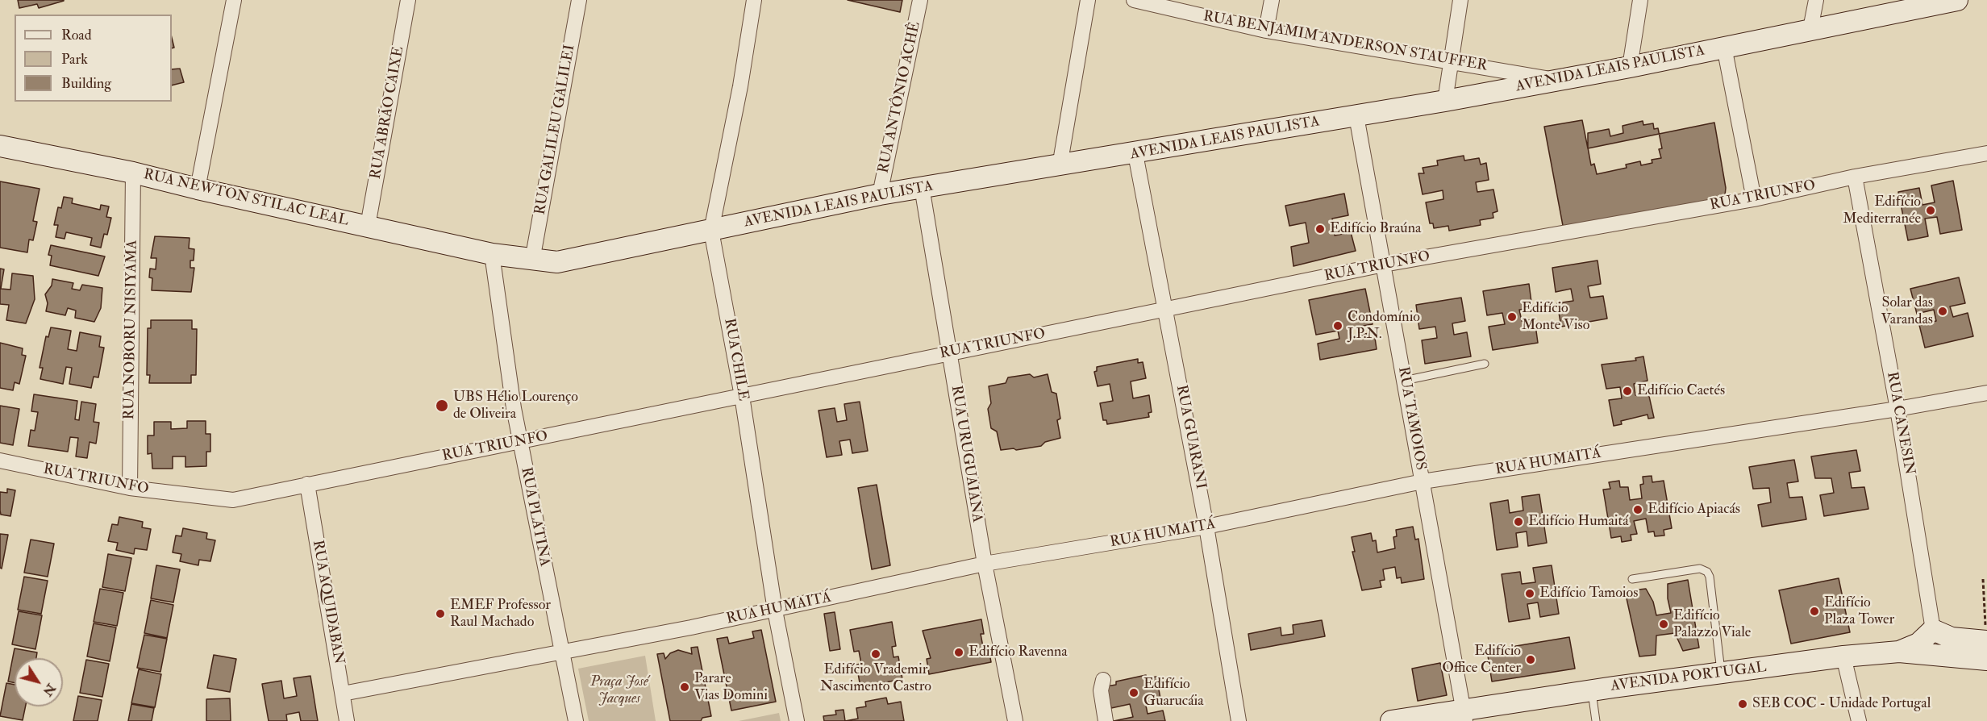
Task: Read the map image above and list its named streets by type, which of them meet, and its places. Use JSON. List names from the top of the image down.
{
  "streets": {
    "street": [
      "RUA BENJAMIM ANDERSON STAUFFER",
      "AVENIDA LEAIS PAULISTA",
      "RUA ANTÔNIO ACHÊ",
      "RUA ABRÃO CAIXE",
      "RUA GALILEU GALILEI",
      "RUA TRIUNFO",
      "RUA NEWTON STILAC LEAL",
      "RUA NOBORU NISIYAMA",
      "RUA CHILE",
      "RUA TAMOIOS",
      "RUA CANESIN",
      "RUA GUARANI",
      "RUA URUGUAIANA",
      "RUA HUMAITÁ",
      "RUA PLATINA",
      "RUA AQUIDABAN",
      "AVENIDA PORTUGAL"
    ]
  },
  "crossings": [
    ["RUA BENJAMIM ANDERSON STAUFFER", "AVENIDA LEAIS PAULISTA"],
    ["AVENIDA LEAIS PAULISTA", "RUA ANTÔNIO ACHÊ"],
    ["AVENIDA LEAIS PAULISTA", "RUA GALILEU GALILEI"],
    ["AVENIDA LEAIS PAULISTA", "RUA NEWTON STILAC LEAL"],
    ["AVENIDA LEAIS PAULISTA", "RUA CHILE"],
    ["AVENIDA LEAIS PAULISTA", "RUA TAMOIOS"],
    ["AVENIDA LEAIS PAULISTA", "RUA GUARANI"],
    ["AVENIDA LEAIS PAULISTA", "RUA URUGUAIANA"],
    ["AVENIDA LEAIS PAULISTA", "RUA PLATINA"],
    ["RUA ABRÃO CAIXE", "RUA NEWTON STILAC LEAL"],
    ["RUA TRIUNFO", "RUA NOBORU NISIYAMA"],
    ["RUA TRIUNFO", "RUA CHILE"],
    ["RUA TRIUNFO", "RUA TAMOIOS"],
    ["RUA TRIUNFO", "RUA CANESIN"],
    ["RUA TRIUNFO", "RUA GUARANI"],
    ["RUA TRIUNFO", "RUA URUGUAIANA"],
    ["RUA TRIUNFO", "RUA PLATINA"],
    ["RUA TRIUNFO", "RUA AQUIDABAN"],
    ["RUA NEWTON STILAC LEAL", "RUA NOBORU NISIYAMA"],
    ["RUA NEWTON STILAC LEAL", "RUA PLATINA"],
    ["RUA CHILE", "RUA HUMAITÁ"],
    ["RUA TAMOIOS", "RUA HUMAITÁ"],
    ["RUA TAMOIOS", "AVENIDA PORTUGAL"],
    ["RUA CANESIN", "RUA HUMAITÁ"],
    ["RUA GUARANI", "RUA HUMAITÁ"],
    ["RUA URUGUAIANA", "RUA HUMAITÁ"],
    ["RUA HUMAITÁ", "RUA PLATINA"],
    ["RUA HUMAITÁ", "RUA AQUIDABAN"]
  ],
  "parks": ["Praça José Jacques"],
  "places": [
    "Edifício Mediterranée",
    "Edifício Braúna",
    "Solar das Varandas",
    "Edifício Monte Viso",
    "Condomínio J.P.N.",
    "Edifício Caetés",
    "UBS Hélio Lourenço de Oliveira",
    "Edifício Apiacás",
    "Edifício Humaitá",
    "Edifício Tamoios",
    "Edifício Plaza Tower",
    "EMEF Professor Raul Machado",
    "Edifício Palazzo Viale",
    "Edifício Ravenna",
    "Edifício Vrademir Nascimento Castro",
    "Edifício Office Center",
    "Parare Vias Domini",
    "Edifício Guarucáia",
    "SEB COC - Unidade Portugal"
  ],
  "legend": ["Road", "Park", "Building"],
  "north": "bottom right"
}
